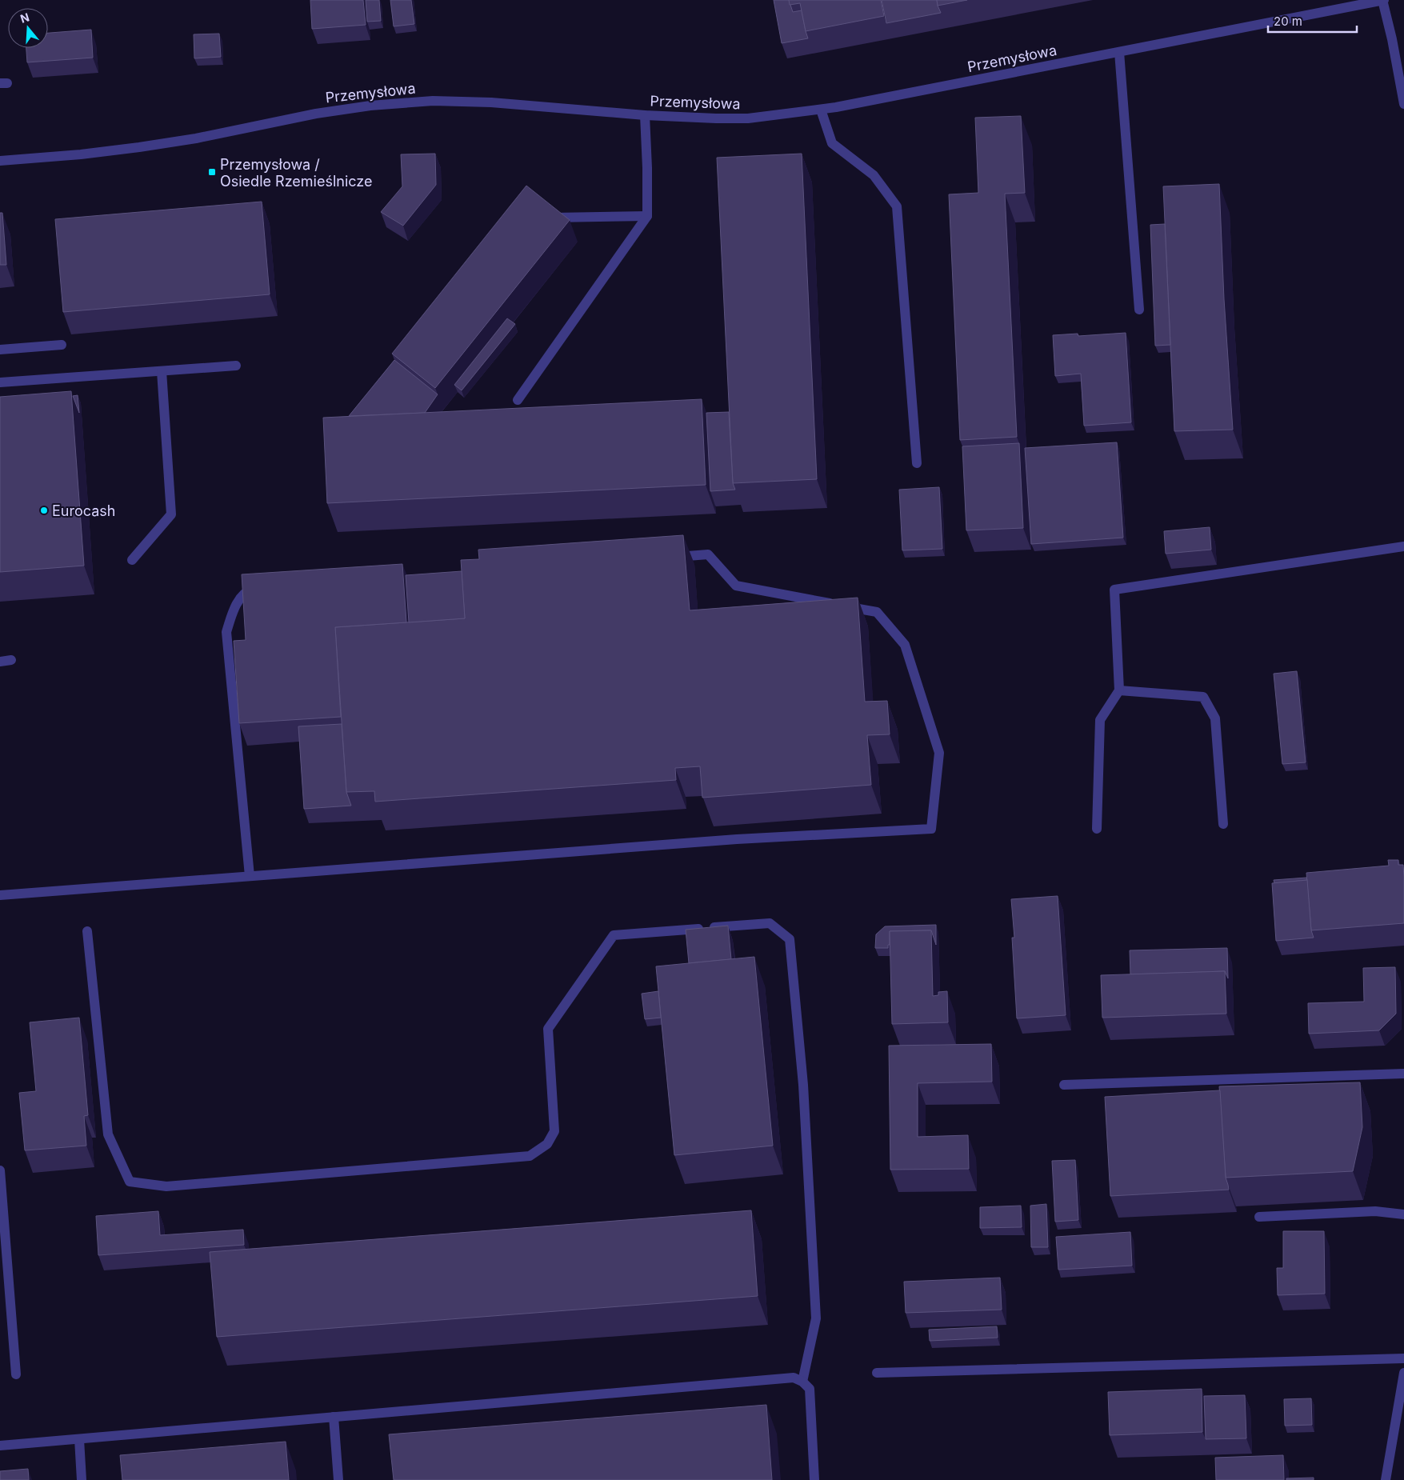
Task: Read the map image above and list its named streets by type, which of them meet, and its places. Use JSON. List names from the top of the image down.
{
  "streets": {
    "street": ["Przemysłowa"]
  },
  "places": {
    "transit": ["Przemysłowa / Osiedle Rzemieślnicze"],
    "other": ["Eurocash"]
  },
  "scale_bar": "20 m",
  "north": "top"
}
